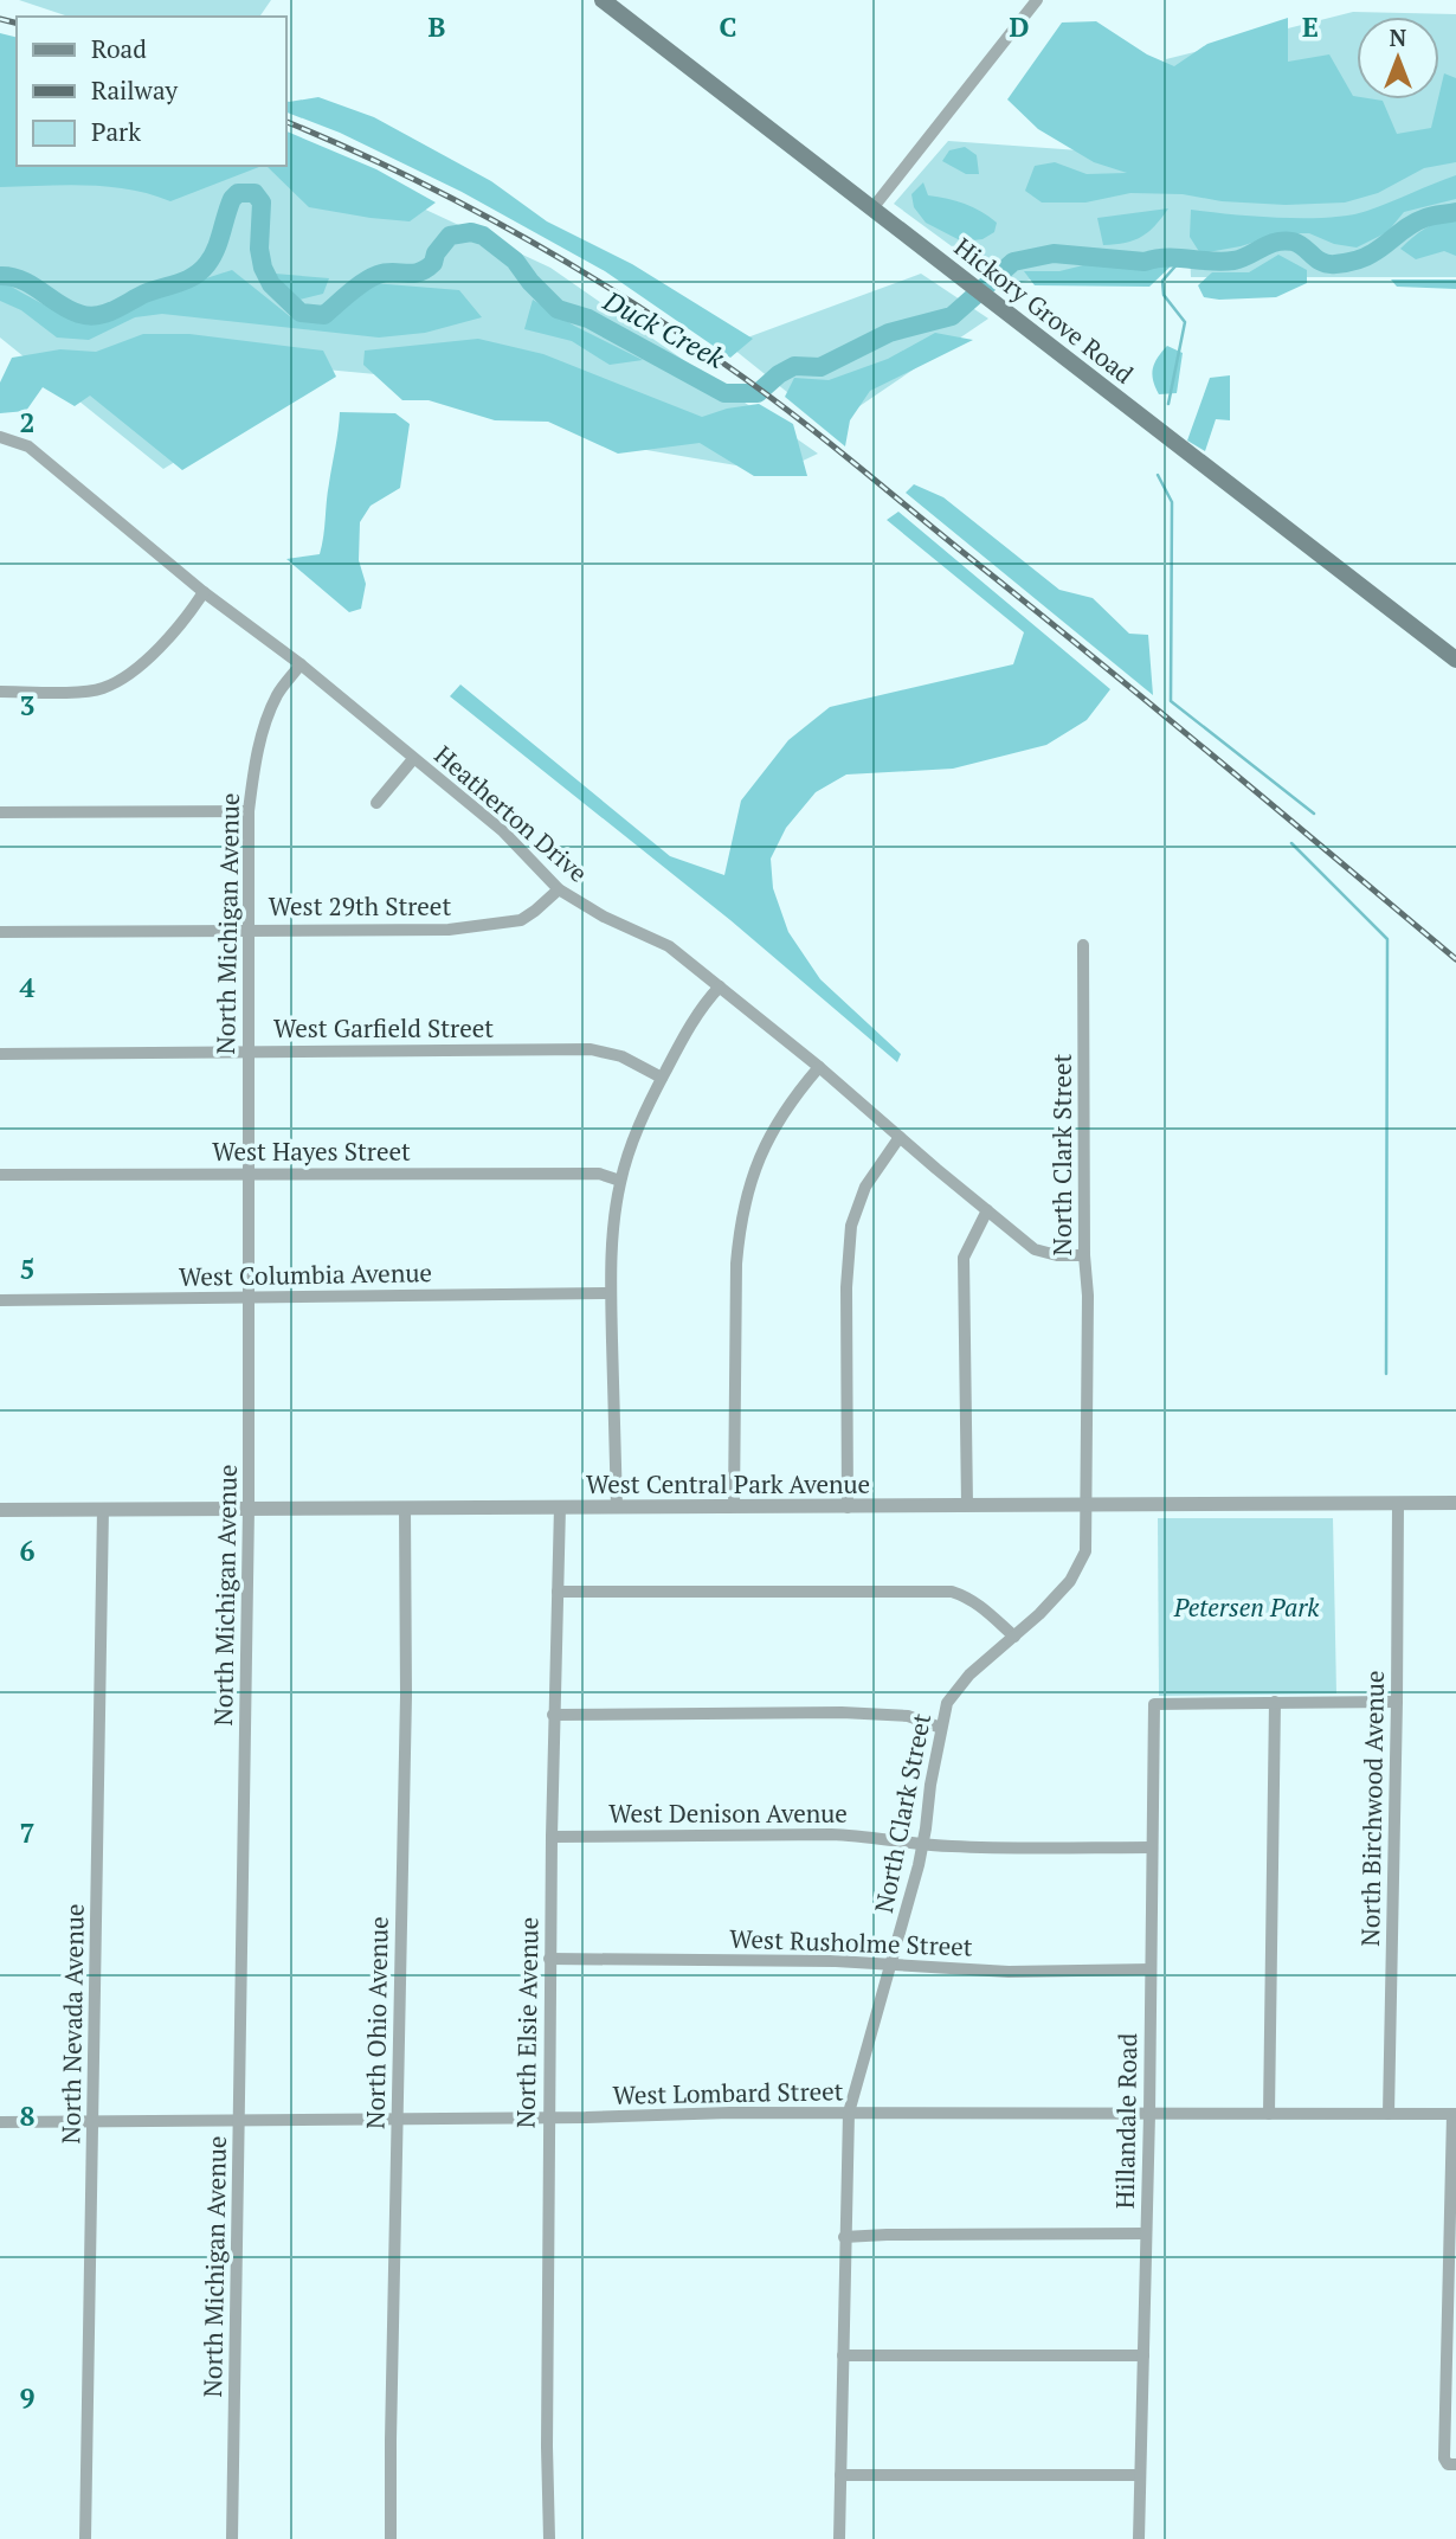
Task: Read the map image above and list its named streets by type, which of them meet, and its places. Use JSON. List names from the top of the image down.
{
  "streets": {
    "main road": ["Hickory Grove Road"],
    "street": [
      "Heatherton Drive",
      "West 29th Street",
      "North Michigan Avenue",
      "West Garfield Street",
      "West Hayes Street",
      "North Clark Street",
      "West Columbia Avenue",
      "West Central Park Avenue",
      "North Birchwood Avenue",
      "West Denison Avenue",
      "West Rusholme Street",
      "North Ohio Avenue",
      "North Elsie Avenue",
      "North Nevada Avenue",
      "West Lombard Street",
      "Hillandale Road"
    ]
  },
  "crossings": [
    ["Heatherton Drive", "West 29th Street"],
    ["Heatherton Drive", "North Michigan Avenue"],
    ["Heatherton Drive", "North Clark Street"],
    ["West 29th Street", "North Michigan Avenue"],
    ["North Michigan Avenue", "West Garfield Street"],
    ["North Michigan Avenue", "West Hayes Street"],
    ["North Michigan Avenue", "West Columbia Avenue"],
    ["North Michigan Avenue", "West Central Park Avenue"],
    ["North Michigan Avenue", "West Lombard Street"],
    ["North Clark Street", "West Central Park Avenue"],
    ["North Clark Street", "West Denison Avenue"],
    ["North Clark Street", "West Rusholme Street"],
    ["North Clark Street", "West Lombard Street"],
    ["West Central Park Avenue", "North Birchwood Avenue"],
    ["West Central Park Avenue", "North Ohio Avenue"],
    ["West Central Park Avenue", "North Elsie Avenue"],
    ["West Central Park Avenue", "North Nevada Avenue"],
    ["North Birchwood Avenue", "West Lombard Street"],
    ["West Denison Avenue", "North Elsie Avenue"],
    ["West Denison Avenue", "Hillandale Road"],
    ["West Rusholme Street", "North Elsie Avenue"],
    ["West Rusholme Street", "Hillandale Road"],
    ["North Ohio Avenue", "West Lombard Street"],
    ["North Elsie Avenue", "West Lombard Street"],
    ["North Nevada Avenue", "West Lombard Street"],
    ["West Lombard Street", "Hillandale Road"]
  ],
  "water": ["Duck Creek"],
  "parks": ["Petersen Park"],
  "legend": ["Road", "Railway", "Park"],
  "north": "top",
  "grid": {
    "columns": [
      "B",
      "C",
      "D",
      "E"
    ],
    "rows": [
      "2",
      "3",
      "4",
      "5",
      "6",
      "7",
      "8",
      "9"
    ]
  }
}
